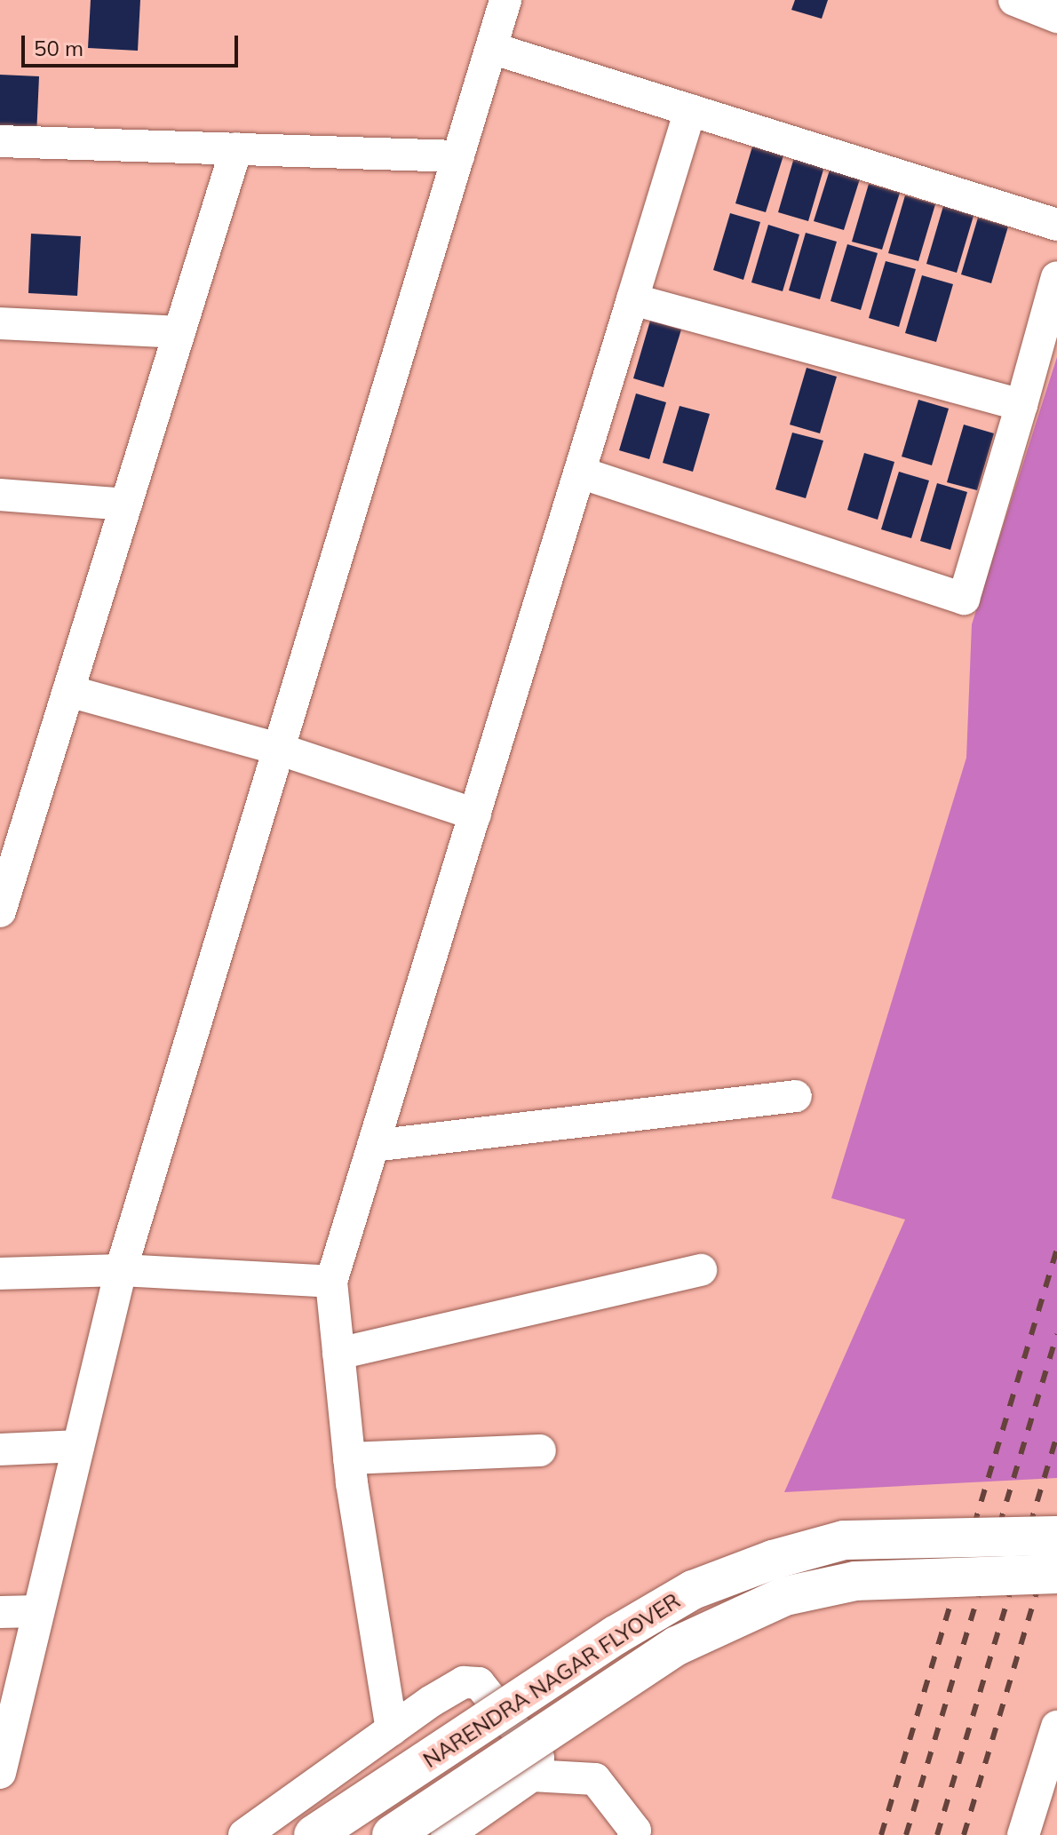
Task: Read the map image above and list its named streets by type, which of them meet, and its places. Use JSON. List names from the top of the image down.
{
  "streets": {
    "main road": ["NARENDRA NAGAR FLYOVER"]
  },
  "scale_bar": "50 m"
}
